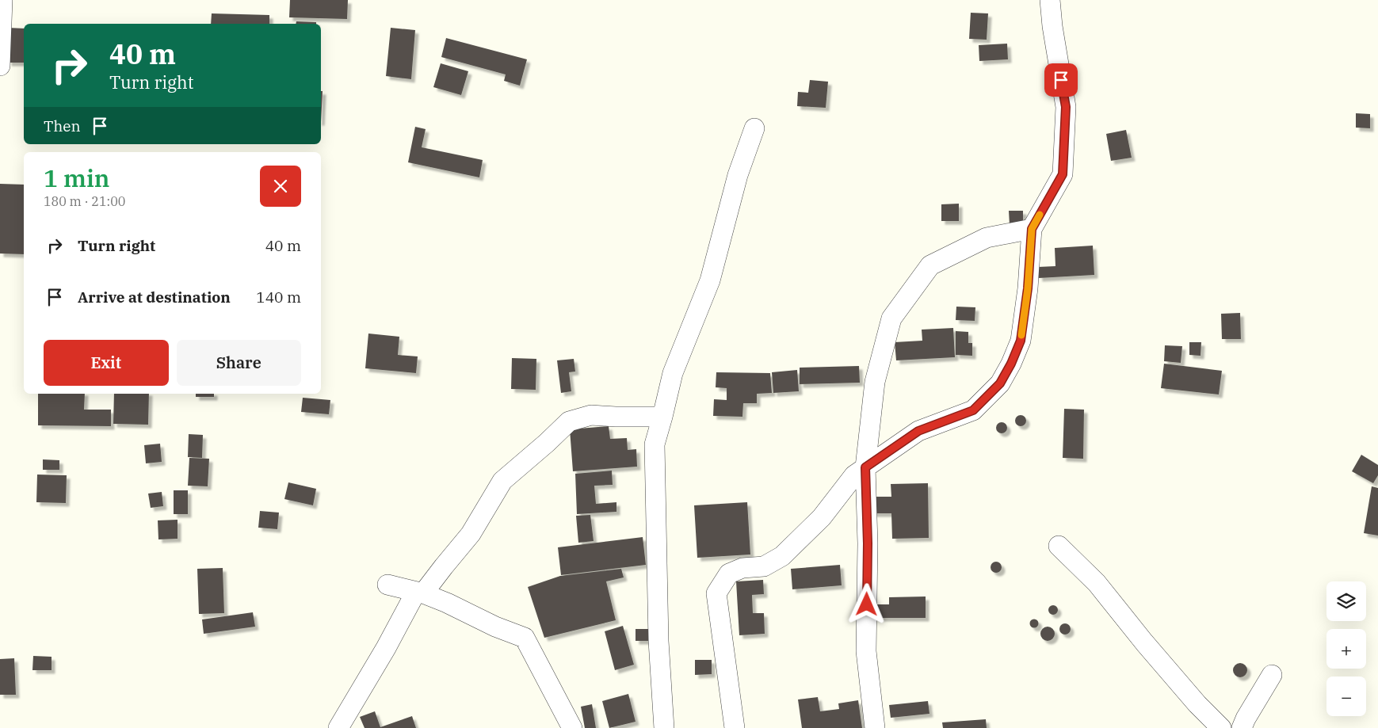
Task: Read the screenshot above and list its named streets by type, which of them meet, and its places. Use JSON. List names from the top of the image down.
{
  "page": {
    "turn": ["40 m", "Turn right"],
    "then": "Then",
    "heading": ["1 min", "180 m · 21:00"],
    "list": [
      {
        "name": "Turn right",
        "value": "40 m"
      },
      {
        "name": "Arrive at destination",
        "value": "140 m"
      }
    ],
    "buttons": ["Exit", "Share"],
    "map_buttons": ["+", "−"]
  }
}
